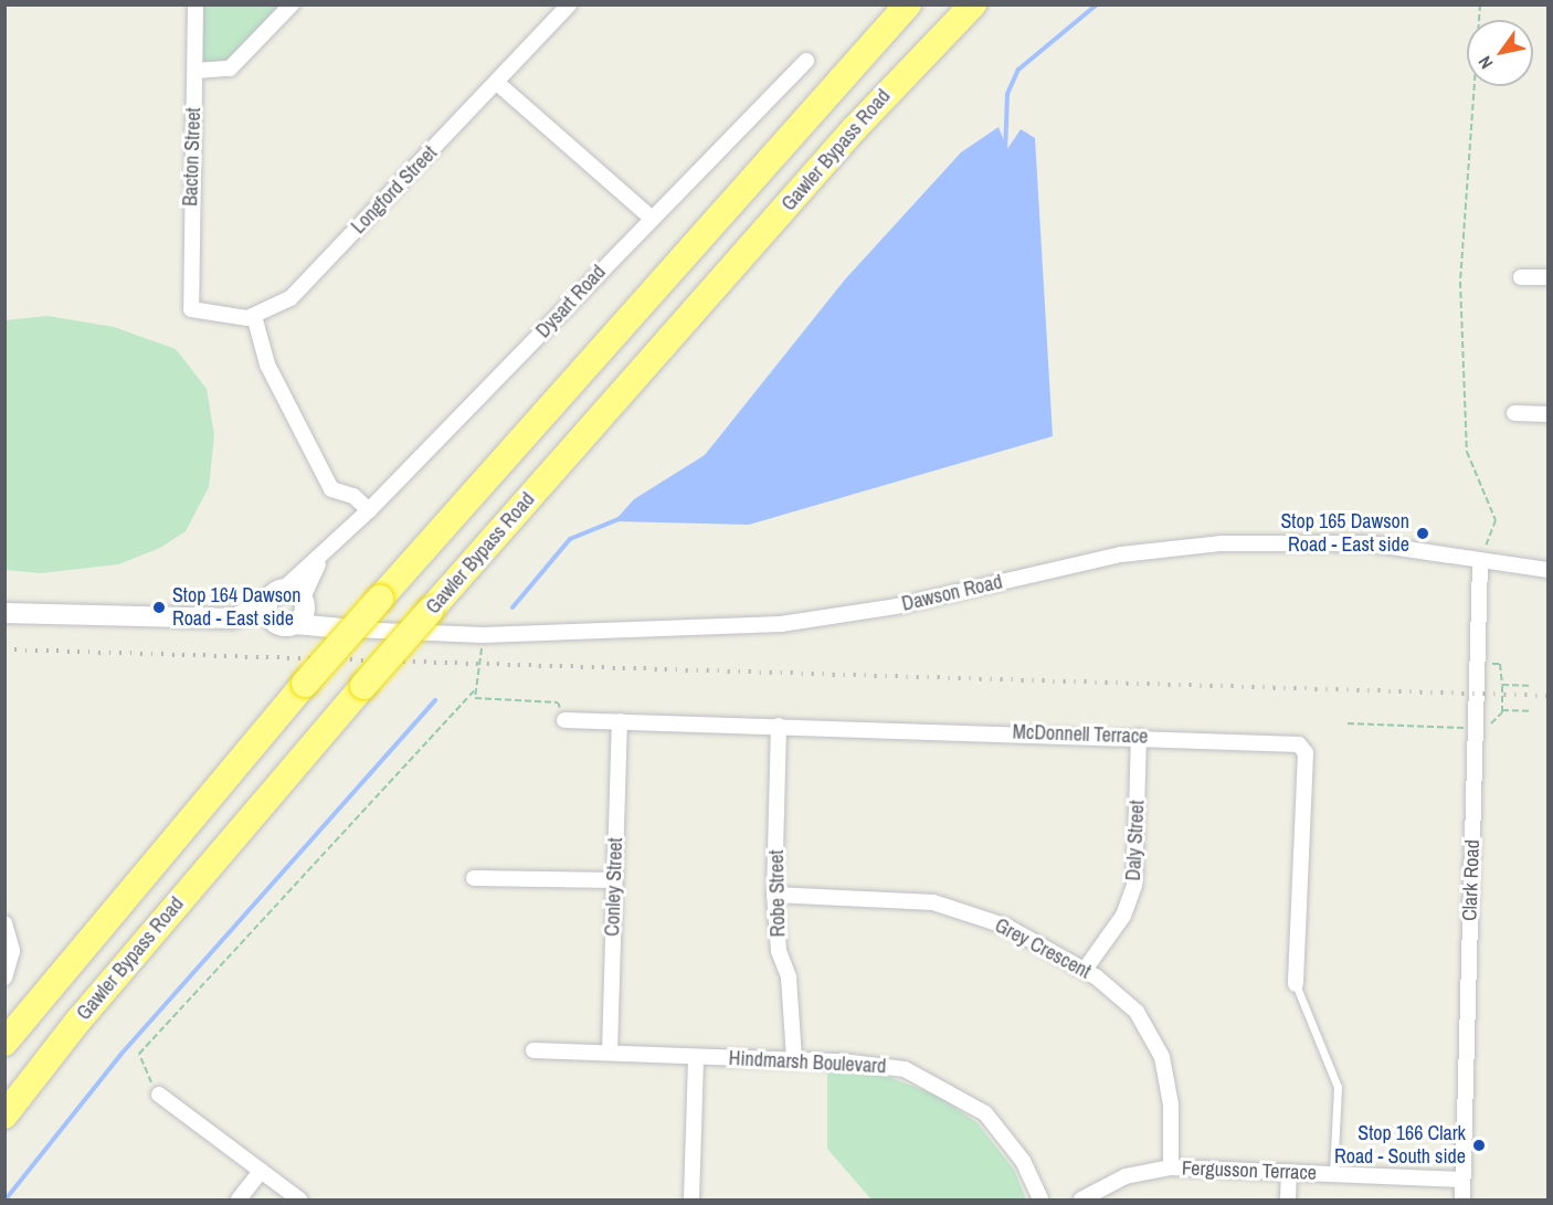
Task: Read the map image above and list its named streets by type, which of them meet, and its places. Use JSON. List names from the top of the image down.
{
  "streets": {
    "highway": ["Gawler Bypass Road"],
    "street": [
      "Bacton Street",
      "Longford Street",
      "Dysart Road",
      "Dawson Road",
      "McDonnell Terrace",
      "Daly Street",
      "Clark Road",
      "Conley Street",
      "Robe Street",
      "Grey Crescent",
      "Hindmarsh Boulevard",
      "Fergusson Terrace"
    ]
  },
  "crossings": [
    ["Bacton Street", "Longford Street"],
    ["Dysart Road", "Dawson Road"],
    ["Dawson Road", "Clark Road"],
    ["McDonnell Terrace", "Daly Street"],
    ["McDonnell Terrace", "Conley Street"],
    ["McDonnell Terrace", "Robe Street"],
    ["Daly Street", "Grey Crescent"],
    ["Clark Road", "Fergusson Terrace"],
    ["Conley Street", "Hindmarsh Boulevard"],
    ["Robe Street", "Grey Crescent"],
    ["Robe Street", "Hindmarsh Boulevard"],
    ["Grey Crescent", "Fergusson Terrace"]
  ],
  "places": ["Stop 165 Dawson Road - East side", "Stop 164 Dawson Road - East side", "Stop 166 Clark Road - South side"],
  "north": "bottom left"
}
